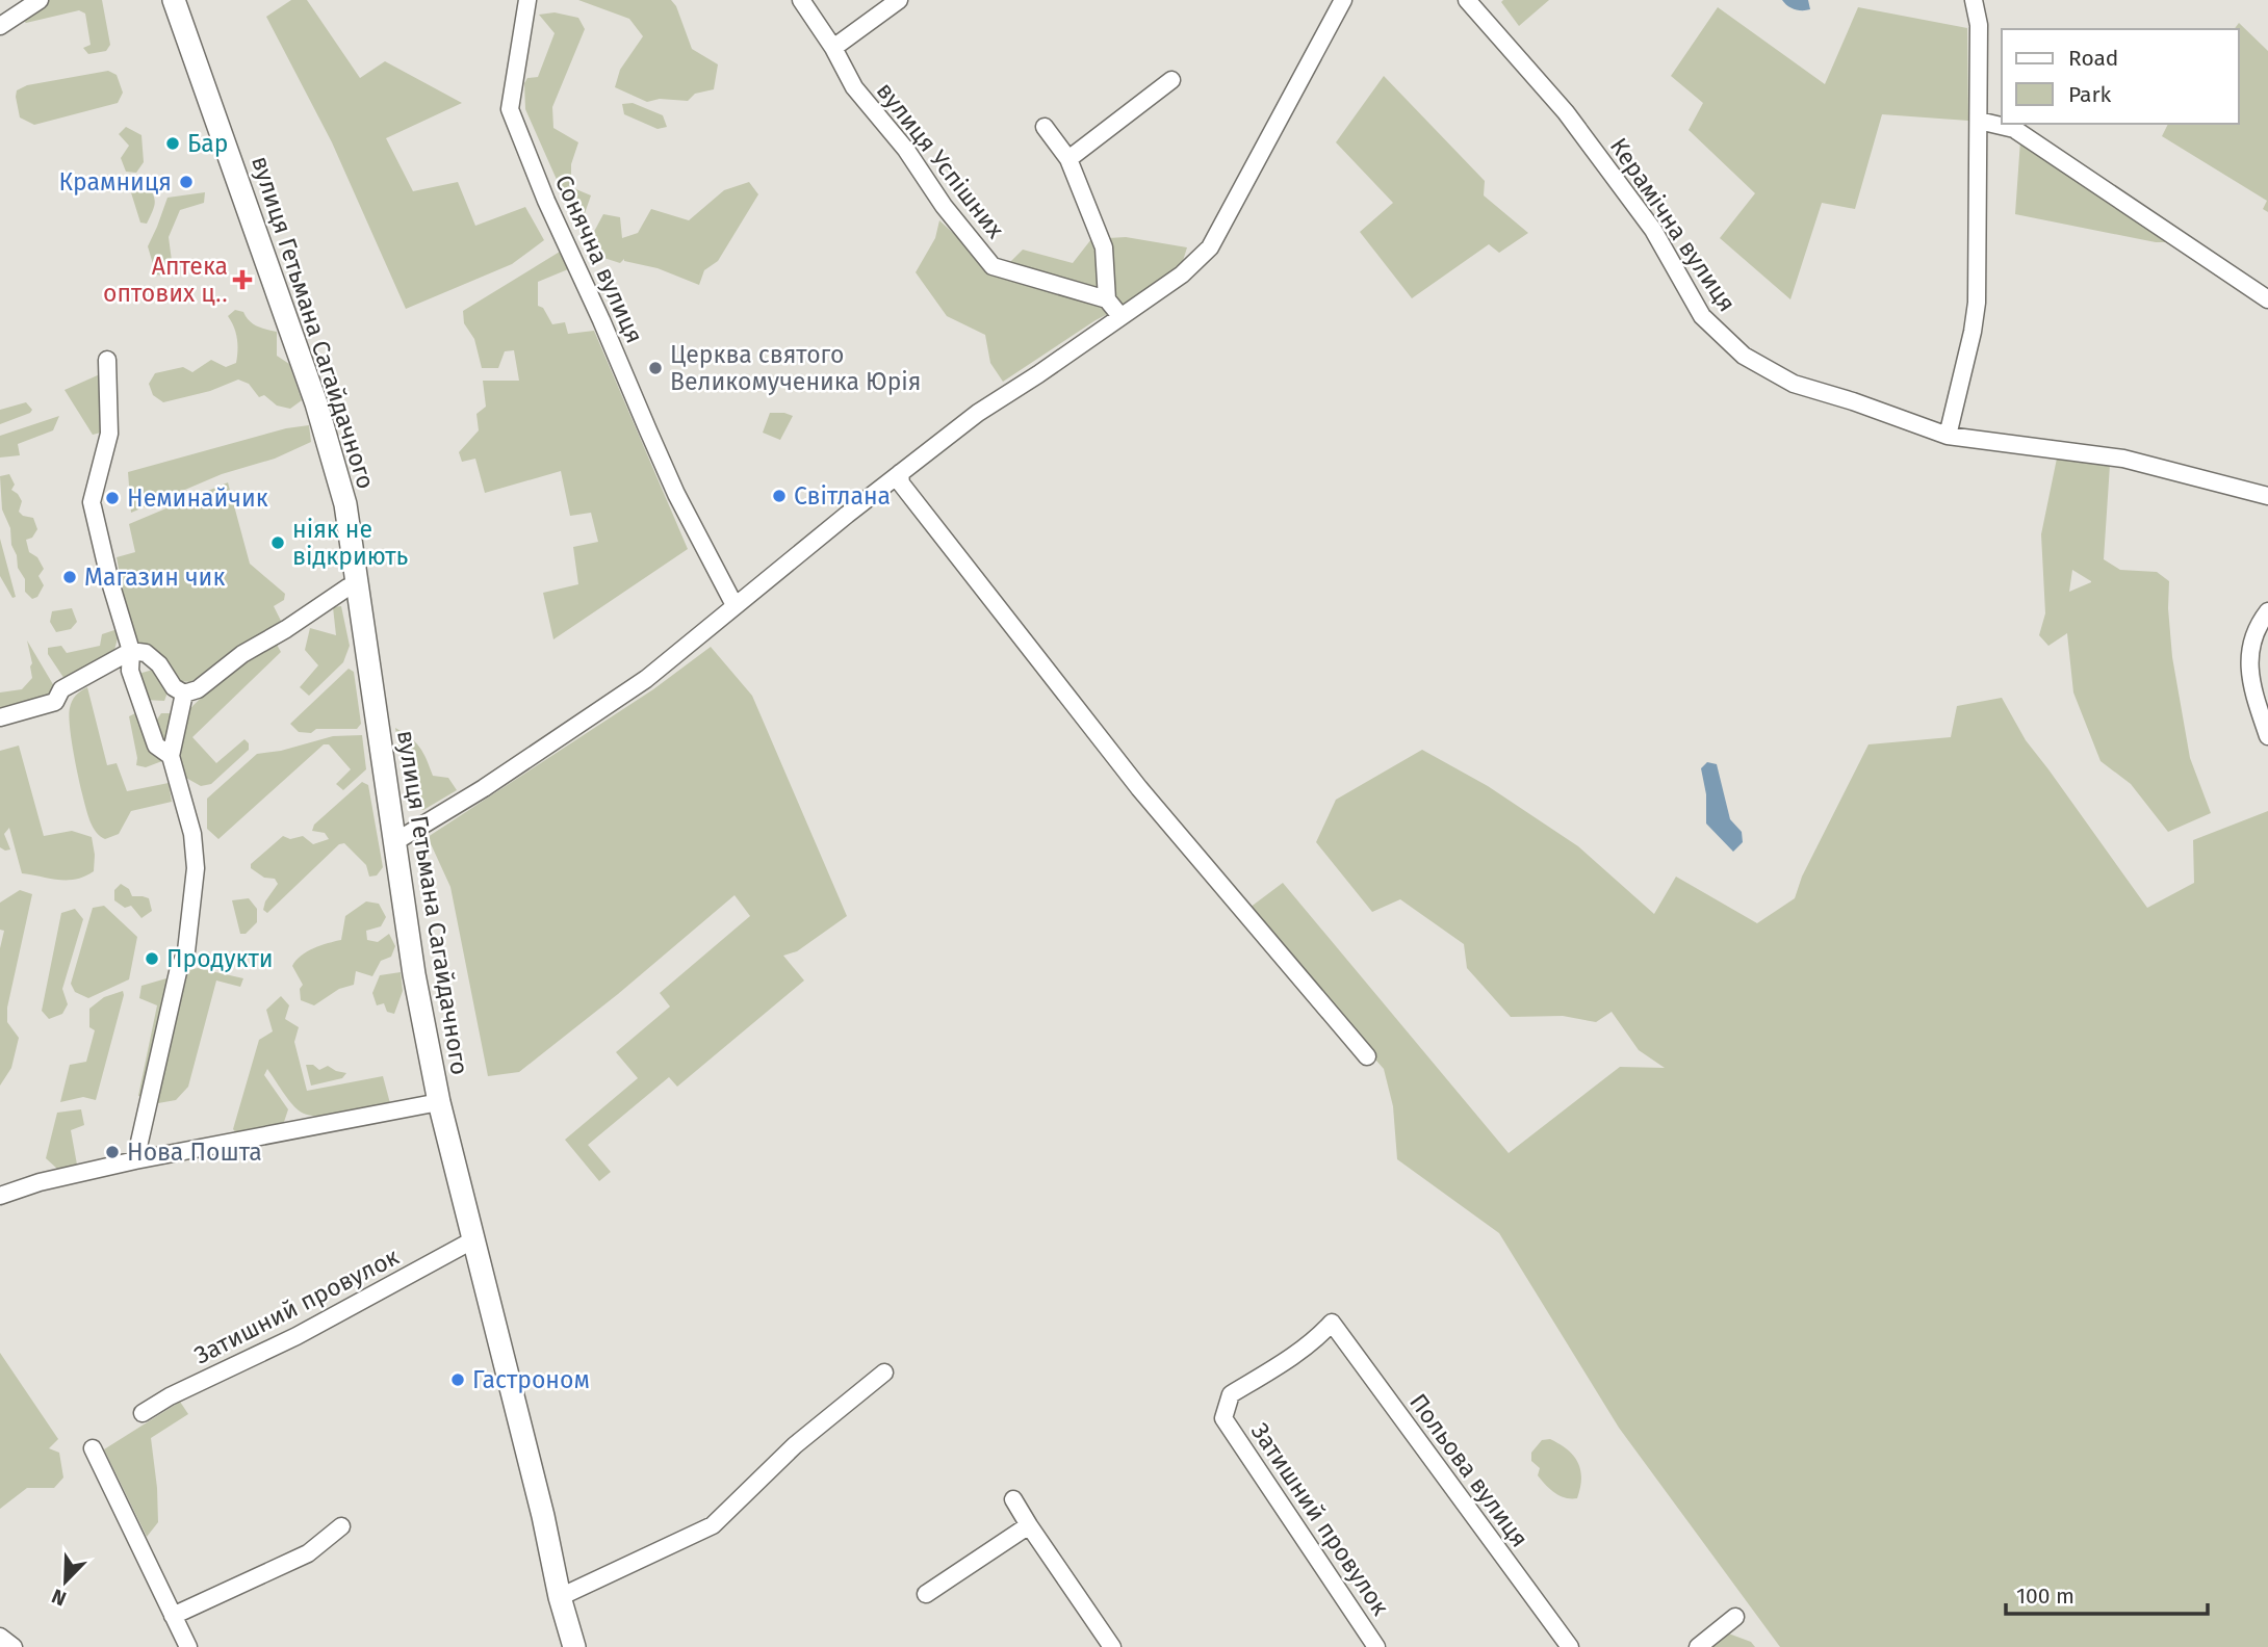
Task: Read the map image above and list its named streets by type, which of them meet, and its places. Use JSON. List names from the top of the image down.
{
  "streets": {
    "main road": ["вулиця Гетьмана Сагайдачного"],
    "street": [
      "вулиця Успішних",
      "Керамічна вулиця",
      "Сонячна вулиця",
      "Затишний провулок",
      "Польова вулиця"
    ]
  },
  "crossings": [
    ["вулиця Гетьмана Сагайдачного", "Затишний провулок"],
    ["Затишний провулок", "Польова вулиця"]
  ],
  "places": {
    "other": [
      "Бар",
      "Крамниця",
      "Церква святого Великомученика Юрія",
      "Світлана",
      "Неминайчик",
      "ніяк не відкриють",
      "Магазин чик",
      "Продукти",
      "Нова Пошта",
      "Гастроном"
    ],
    "health": ["Аптека оптових ц‥"]
  },
  "legend": ["Road", "Park"],
  "scale_bar": "100 m",
  "north": "bottom left"
}
